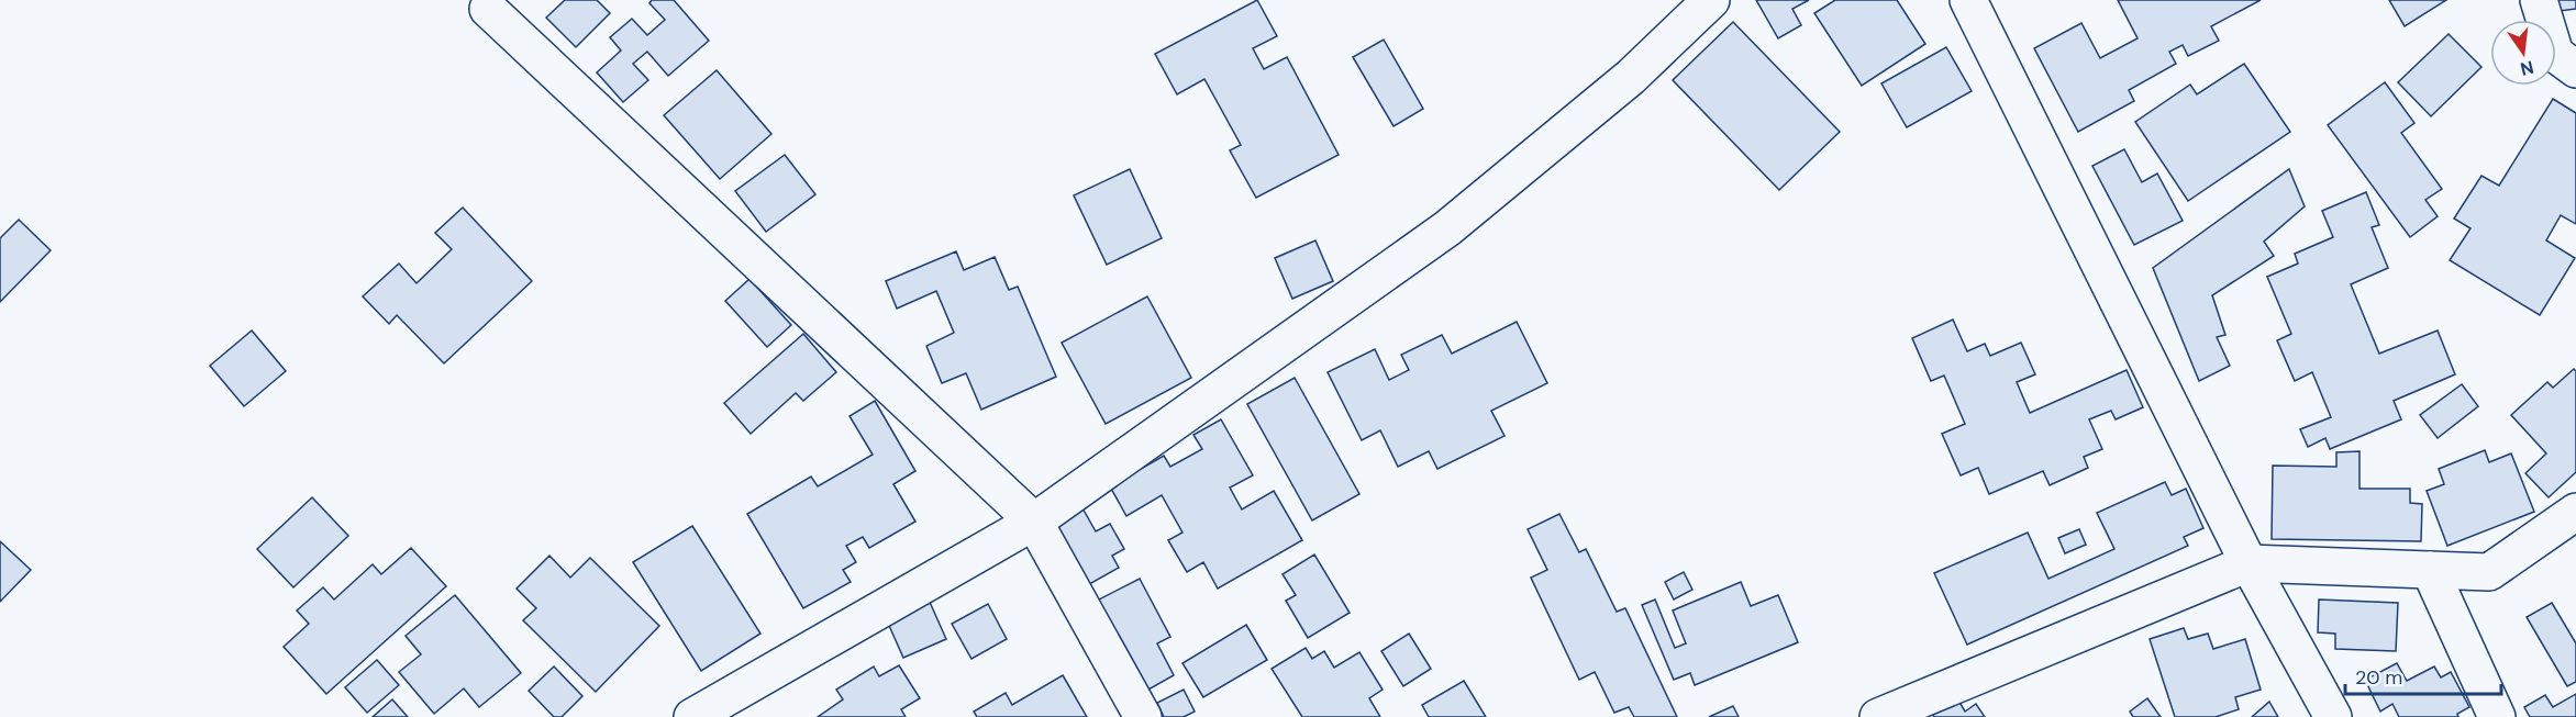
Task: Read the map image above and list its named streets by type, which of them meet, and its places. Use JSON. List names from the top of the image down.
{
  "scale_bar": "20 m",
  "north": "bottom"
}
